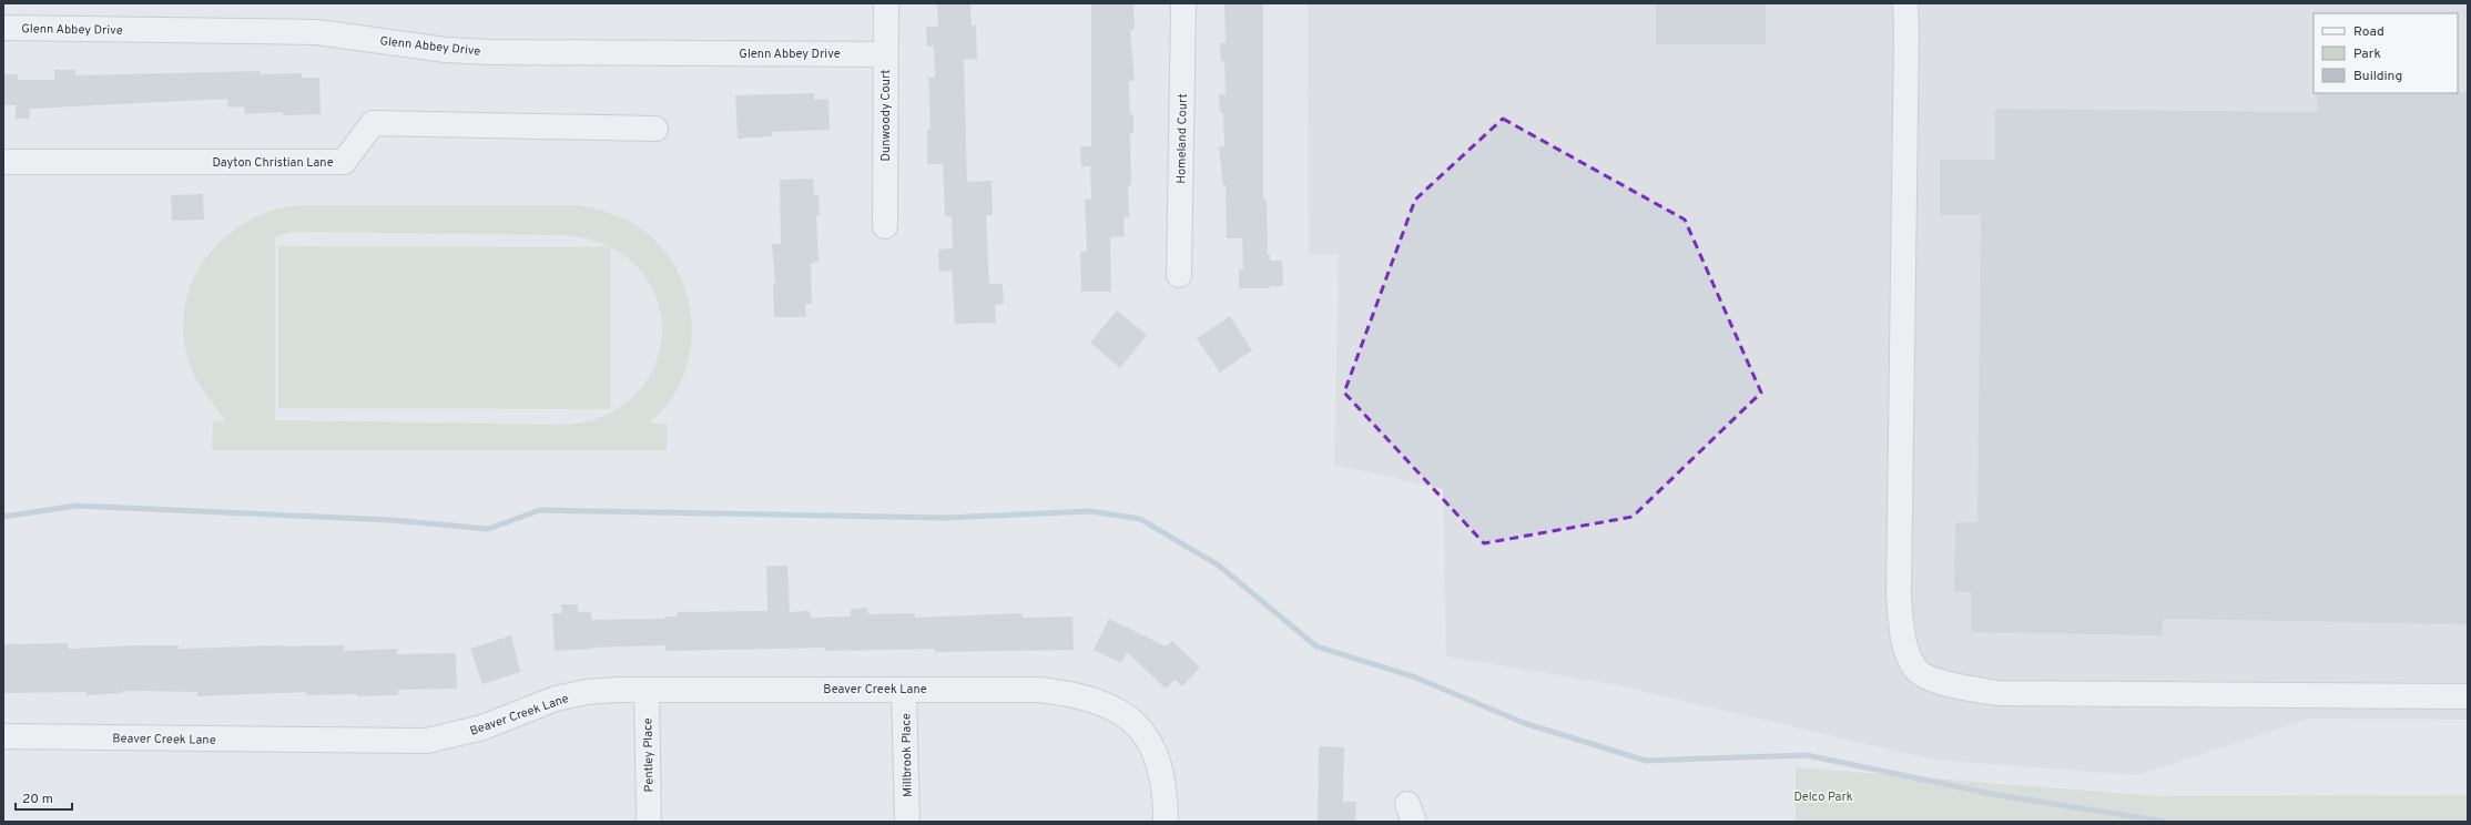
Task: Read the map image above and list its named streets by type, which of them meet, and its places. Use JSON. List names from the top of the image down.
{
  "streets": {
    "street": [
      "Glenn Abbey Drive",
      "Dunwoody Court",
      "Homeland Court",
      "Dayton Christian Lane",
      "Beaver Creek Lane",
      "Pentley Place",
      "Millbrook Place"
    ]
  },
  "crossings": [
    ["Glenn Abbey Drive", "Dunwoody Court"],
    ["Beaver Creek Lane", "Pentley Place"],
    ["Beaver Creek Lane", "Millbrook Place"]
  ],
  "parks": ["Delco Park"],
  "legend": ["Road", "Park", "Building"],
  "scale_bar": "20 m"
}
